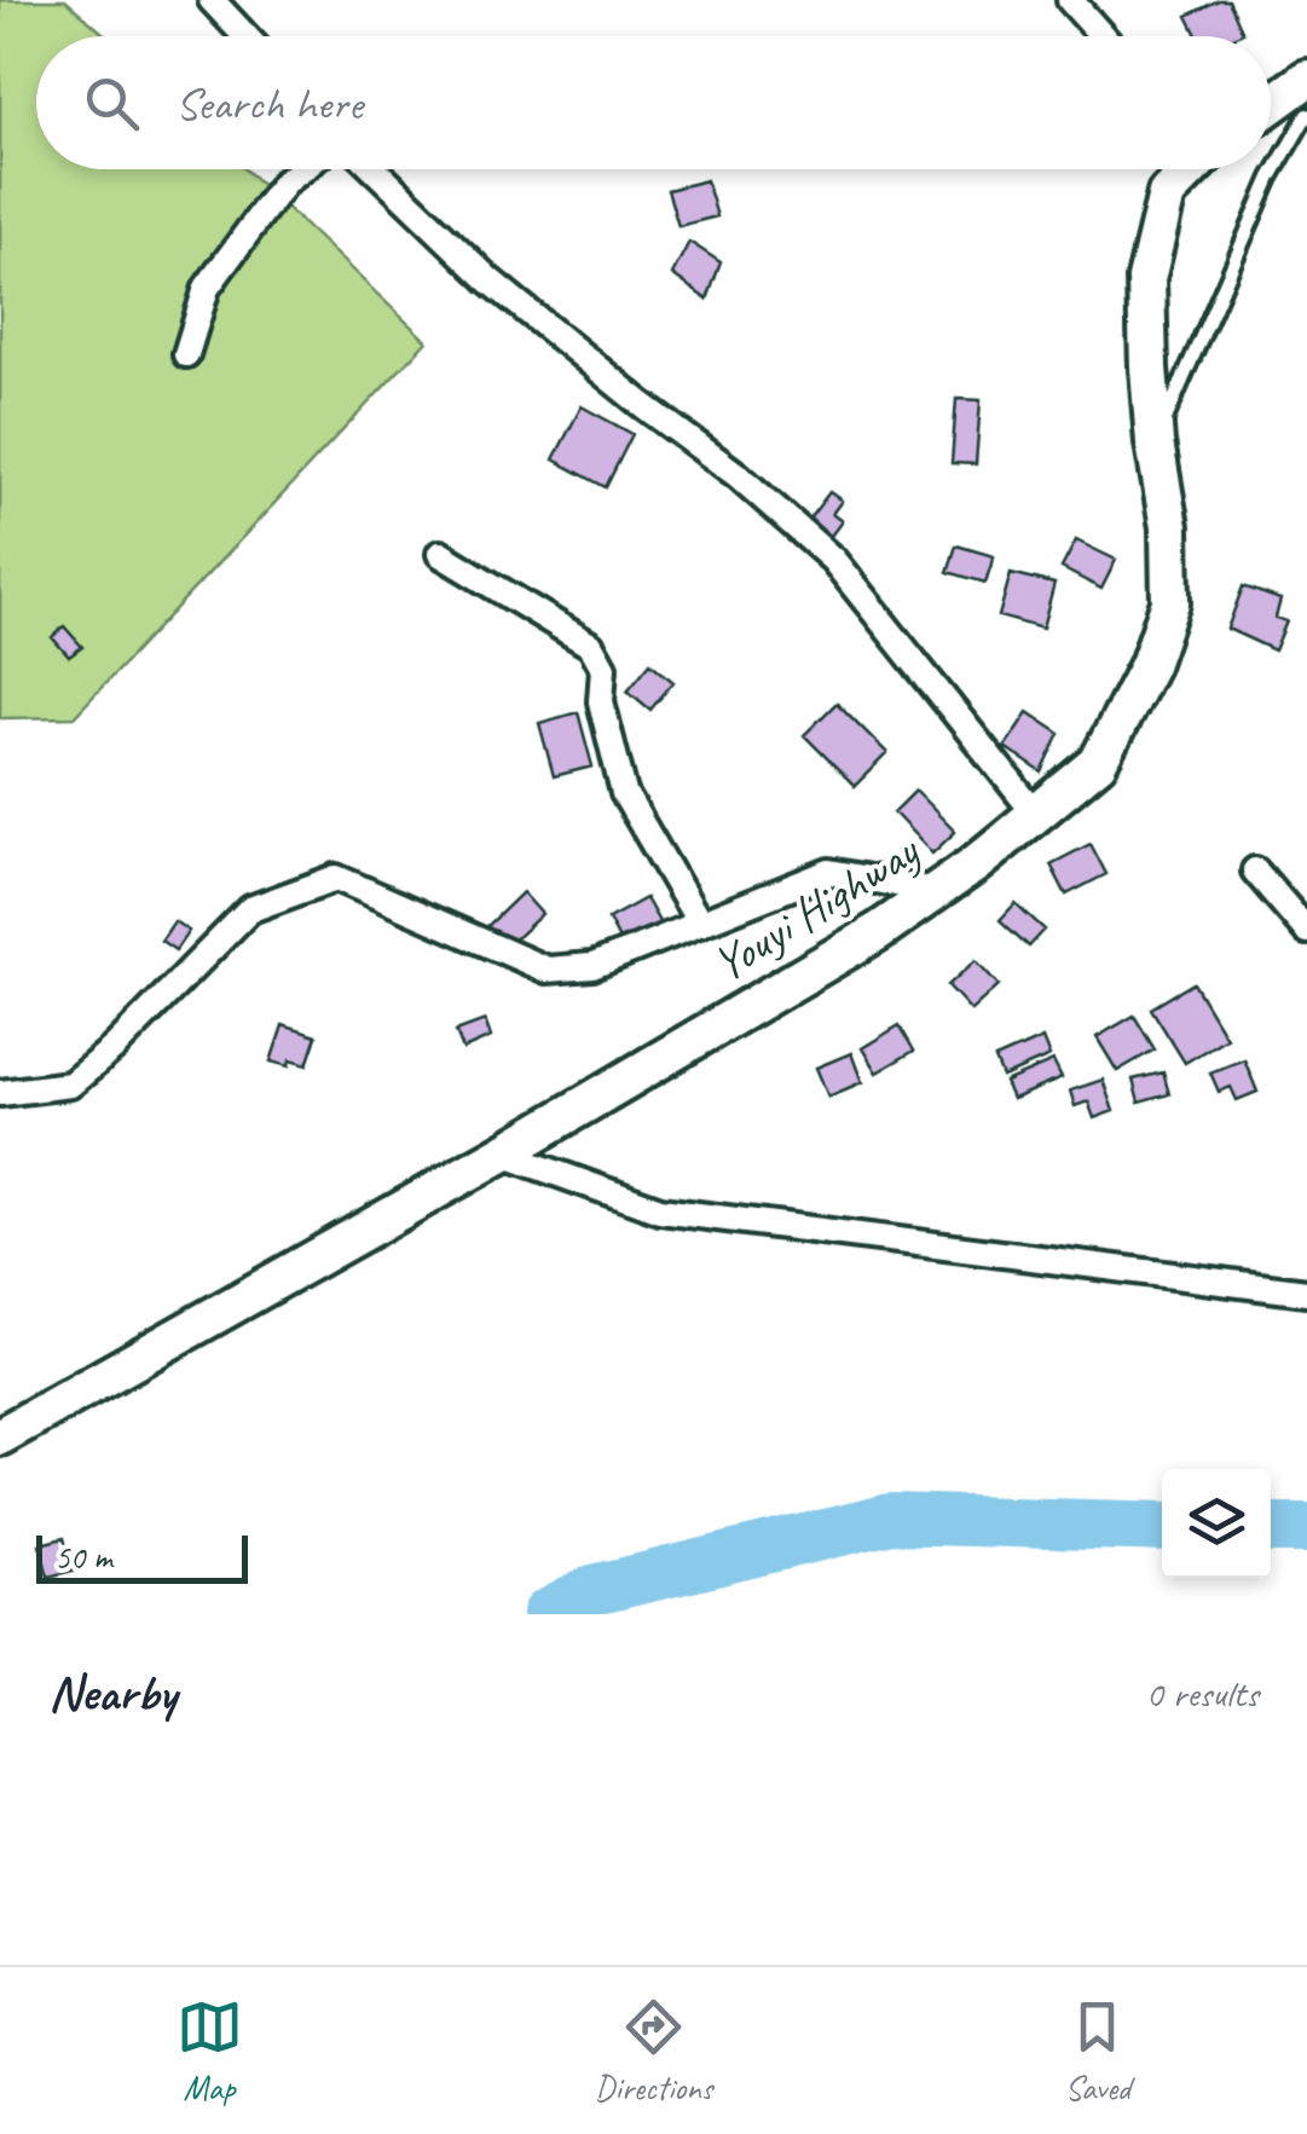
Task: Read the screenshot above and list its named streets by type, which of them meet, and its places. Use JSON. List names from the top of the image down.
{
  "streets": {
    "main road": ["Youyi Highway"]
  },
  "scale_bar": "50 m",
  "page": {
    "search": "Search here",
    "scale": "50 m",
    "heading": ["Nearby", "0 results"],
    "nav": ["Map", "Directions", "Saved"]
  }
}
